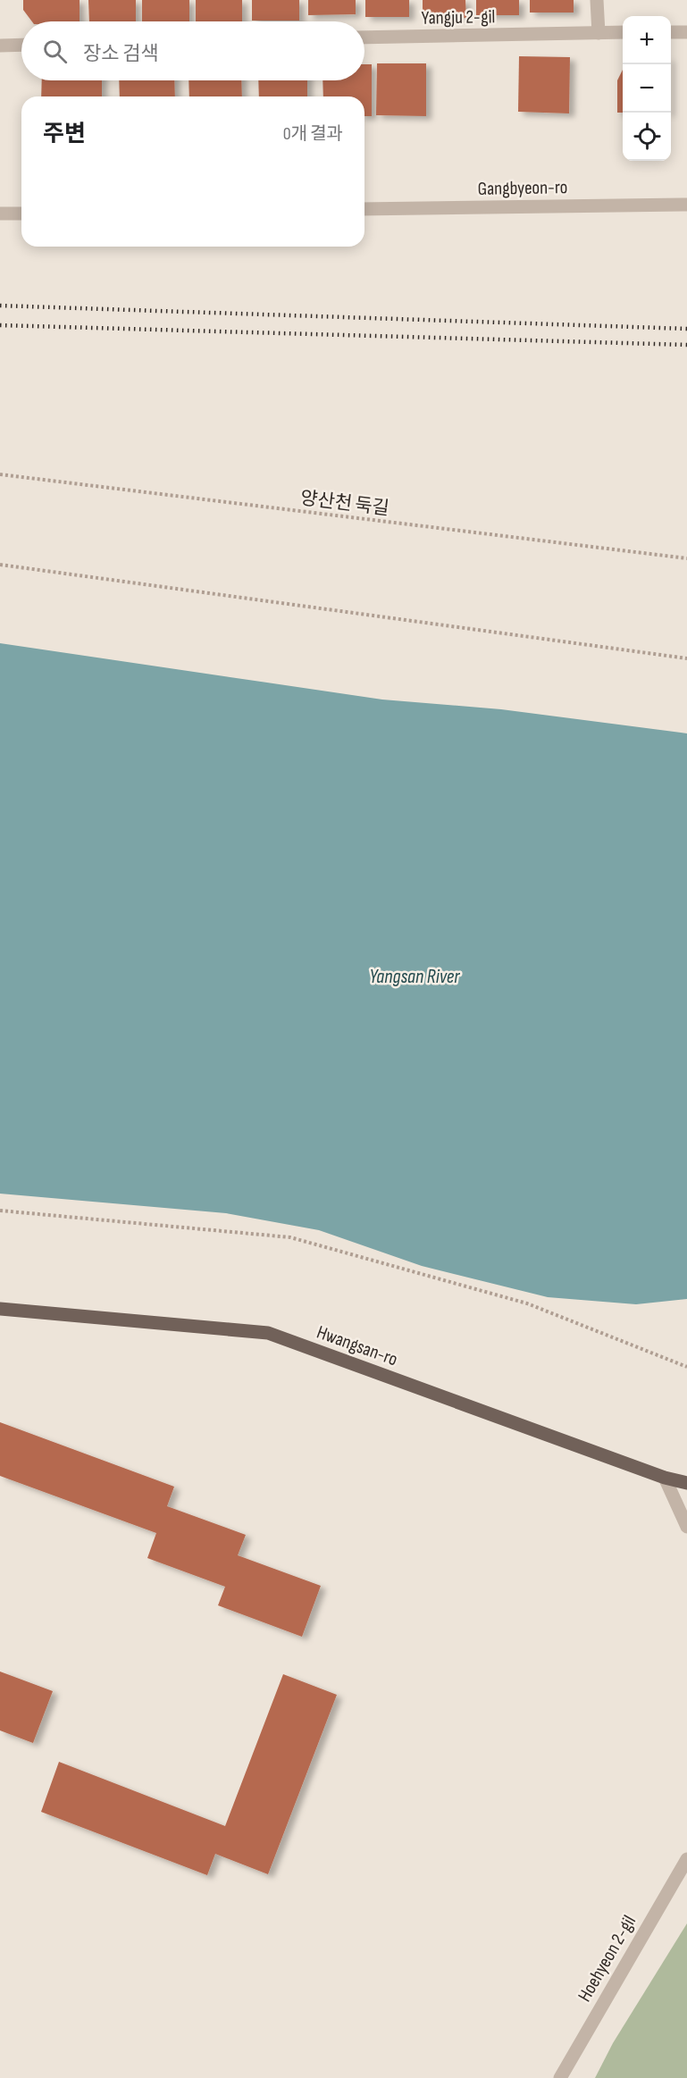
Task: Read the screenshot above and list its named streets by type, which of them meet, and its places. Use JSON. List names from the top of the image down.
{
  "streets": {
    "main road": ["Hwangsan-ro"],
    "street": ["Yangju 2-gil", "Gangbyeon-ro", "Hoehyeon 2-gil"],
    "path": ["양산천 둑길"]
  },
  "water": ["Yangsan River"],
  "page": {
    "map_buttons": ["+", "−"],
    "search": "장소 검색",
    "heading": ["주변", "0개 결과"]
  }
}
